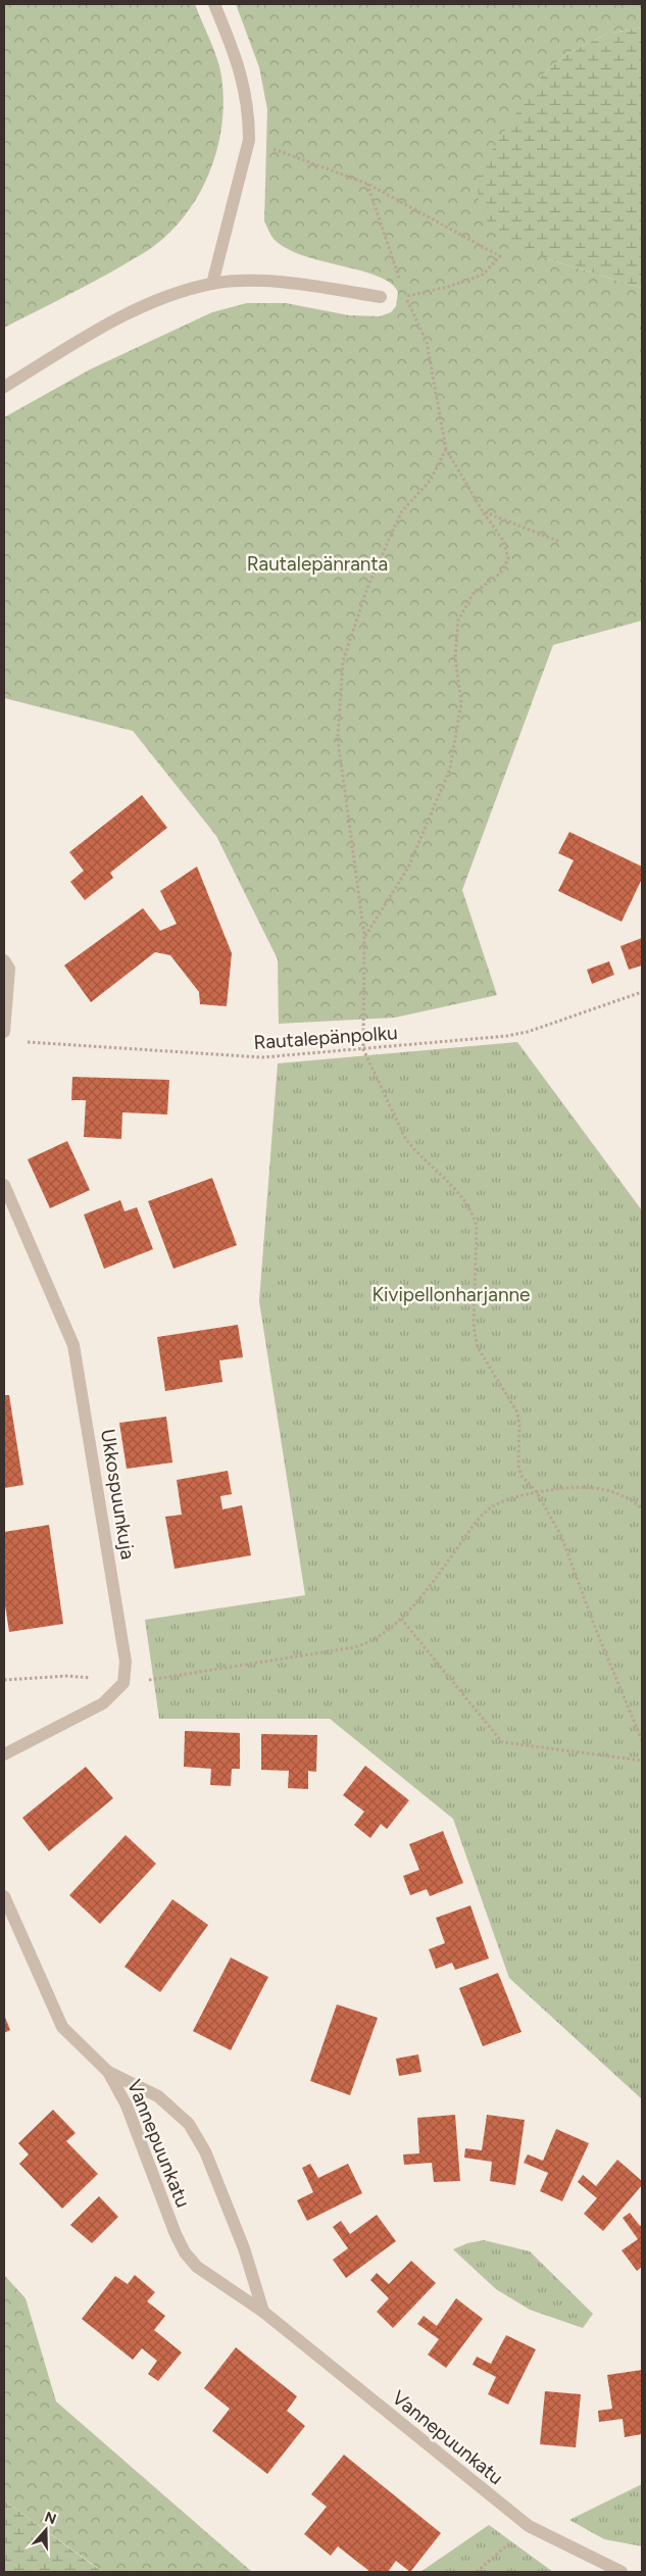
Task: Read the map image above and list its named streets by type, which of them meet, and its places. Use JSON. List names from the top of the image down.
{
  "streets": {
    "street": ["Ukkospuunkuja", "Vannepuunkatu"],
    "path": ["Rautalepänpolku"]
  },
  "parks": ["Rautalepänranta", "Kivipellonharjanne"],
  "north": "top"
}
